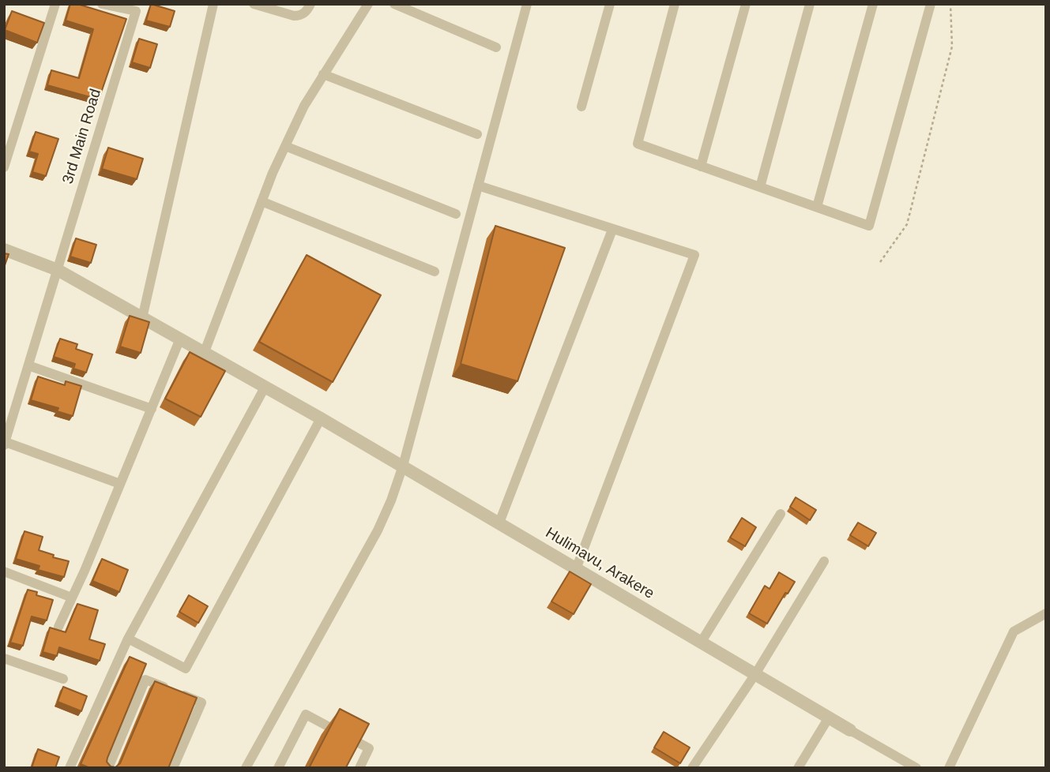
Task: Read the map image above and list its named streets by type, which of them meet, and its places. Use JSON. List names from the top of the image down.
{
  "streets": {
    "street": ["3rd Main Road", "Hulimavu, Arakere"]
  },
  "crossings": [
    ["3rd Main Road", "Hulimavu, Arakere"]
  ]
}
